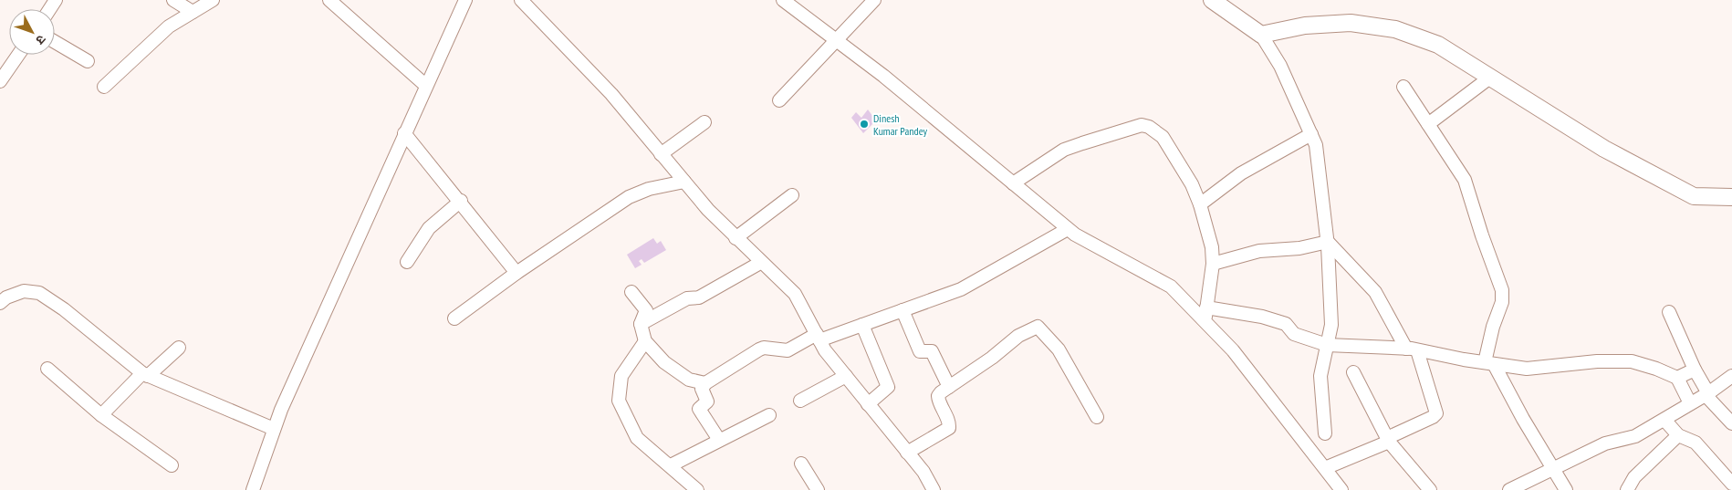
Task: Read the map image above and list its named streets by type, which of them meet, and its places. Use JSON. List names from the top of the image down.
{
  "places": ["Dinesh Kumar Pandey"],
  "north": "bottom right"
}
